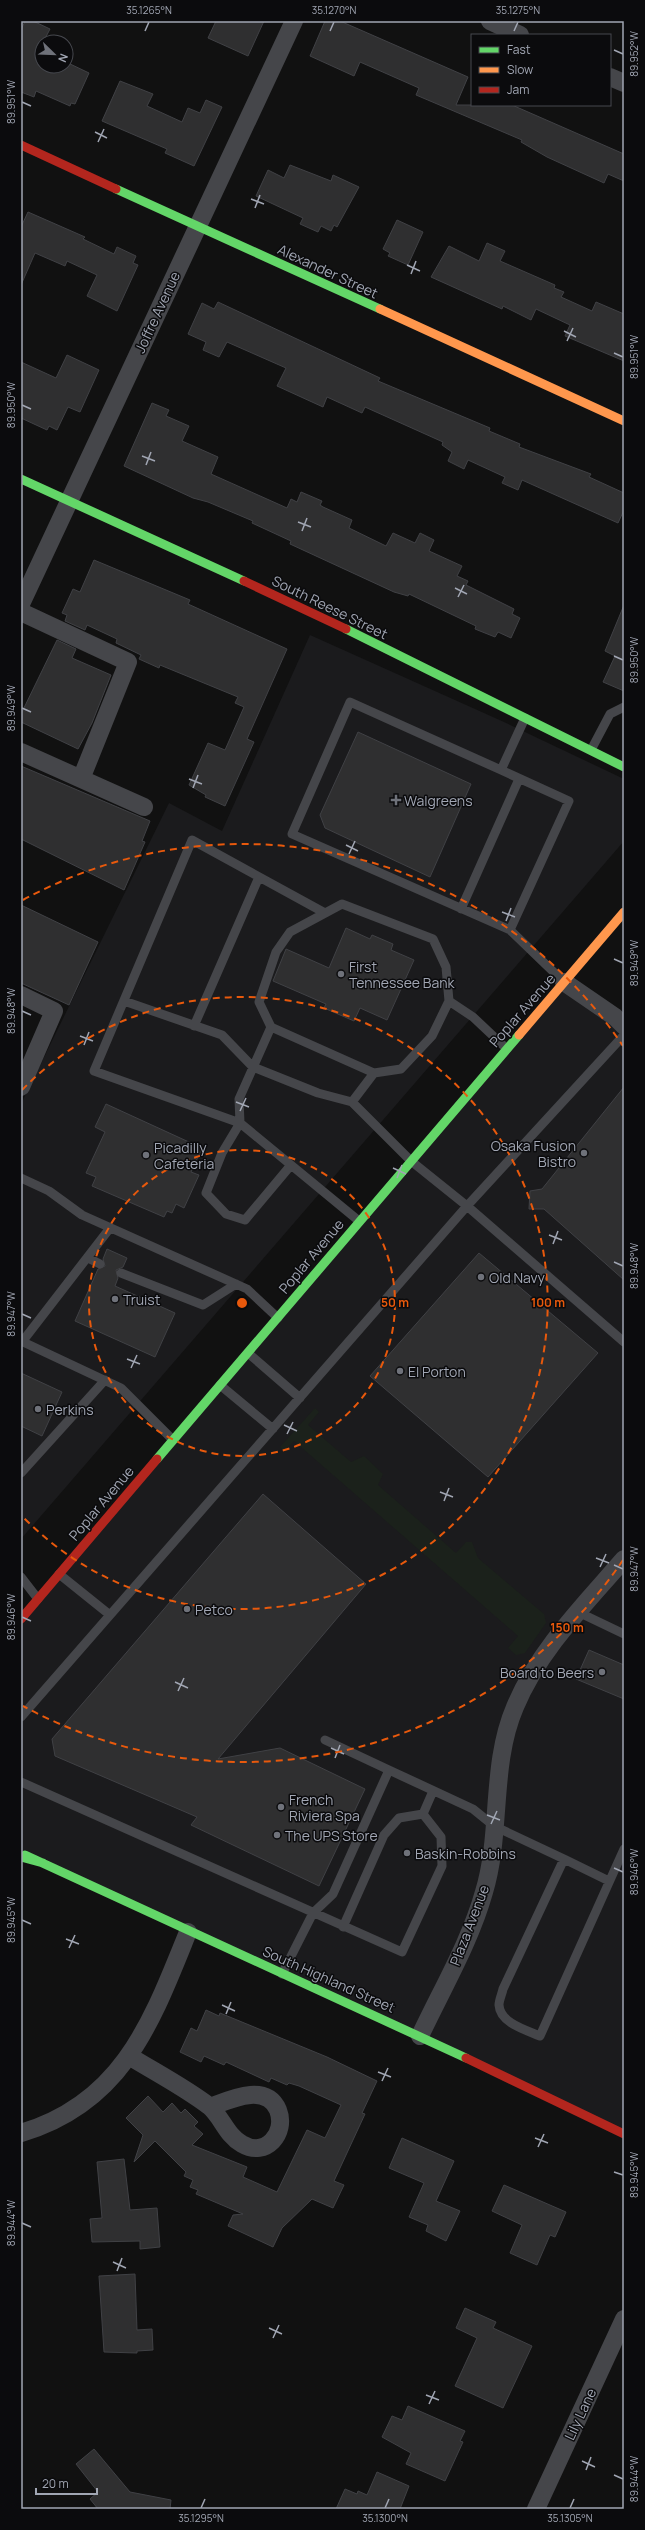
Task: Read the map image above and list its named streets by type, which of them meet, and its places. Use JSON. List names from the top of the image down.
{
  "streets": {
    "main road": [
      "Alexander Street",
      "South Reese Street",
      "Poplar Avenue",
      "South Highland Street"
    ],
    "street": ["Joffre Avenue", "Plaza Avenue", "Lily Lane"]
  },
  "crossings": [
    ["Alexander Street", "Joffre Avenue"],
    ["Joffre Avenue", "South Reese Street"],
    ["Plaza Avenue", "South Highland Street"]
  ],
  "places": {
    "health": ["Walgreens"],
    "other": [
      "First Tennessee Bank",
      "Osaka Fusion Bistro",
      "Picadilly Cafeteria",
      "Old Navy",
      "Truist",
      "El Porton",
      "Perkins",
      "Petco",
      "Board to Beers",
      "French Riviera Spa",
      "The UPS Store",
      "Baskin-Robbins"
    ]
  },
  "legend": ["Fast", "Slow", "Jam"],
  "scale_bar": "20 m",
  "north": "bottom right",
  "coordinates": [
    "35.1265°N",
    "35.1270°N",
    "35.1275°N",
    "89.952°W",
    "89.951°W",
    "89.950°W",
    "89.949°W",
    "89.948°W",
    "89.947°W",
    "89.946°W",
    "89.945°W",
    "89.944°W",
    "35.1295°N",
    "35.1300°N",
    "35.1305°N"
  ],
  "rings": ["50 m", "100 m", "150 m"]
}
